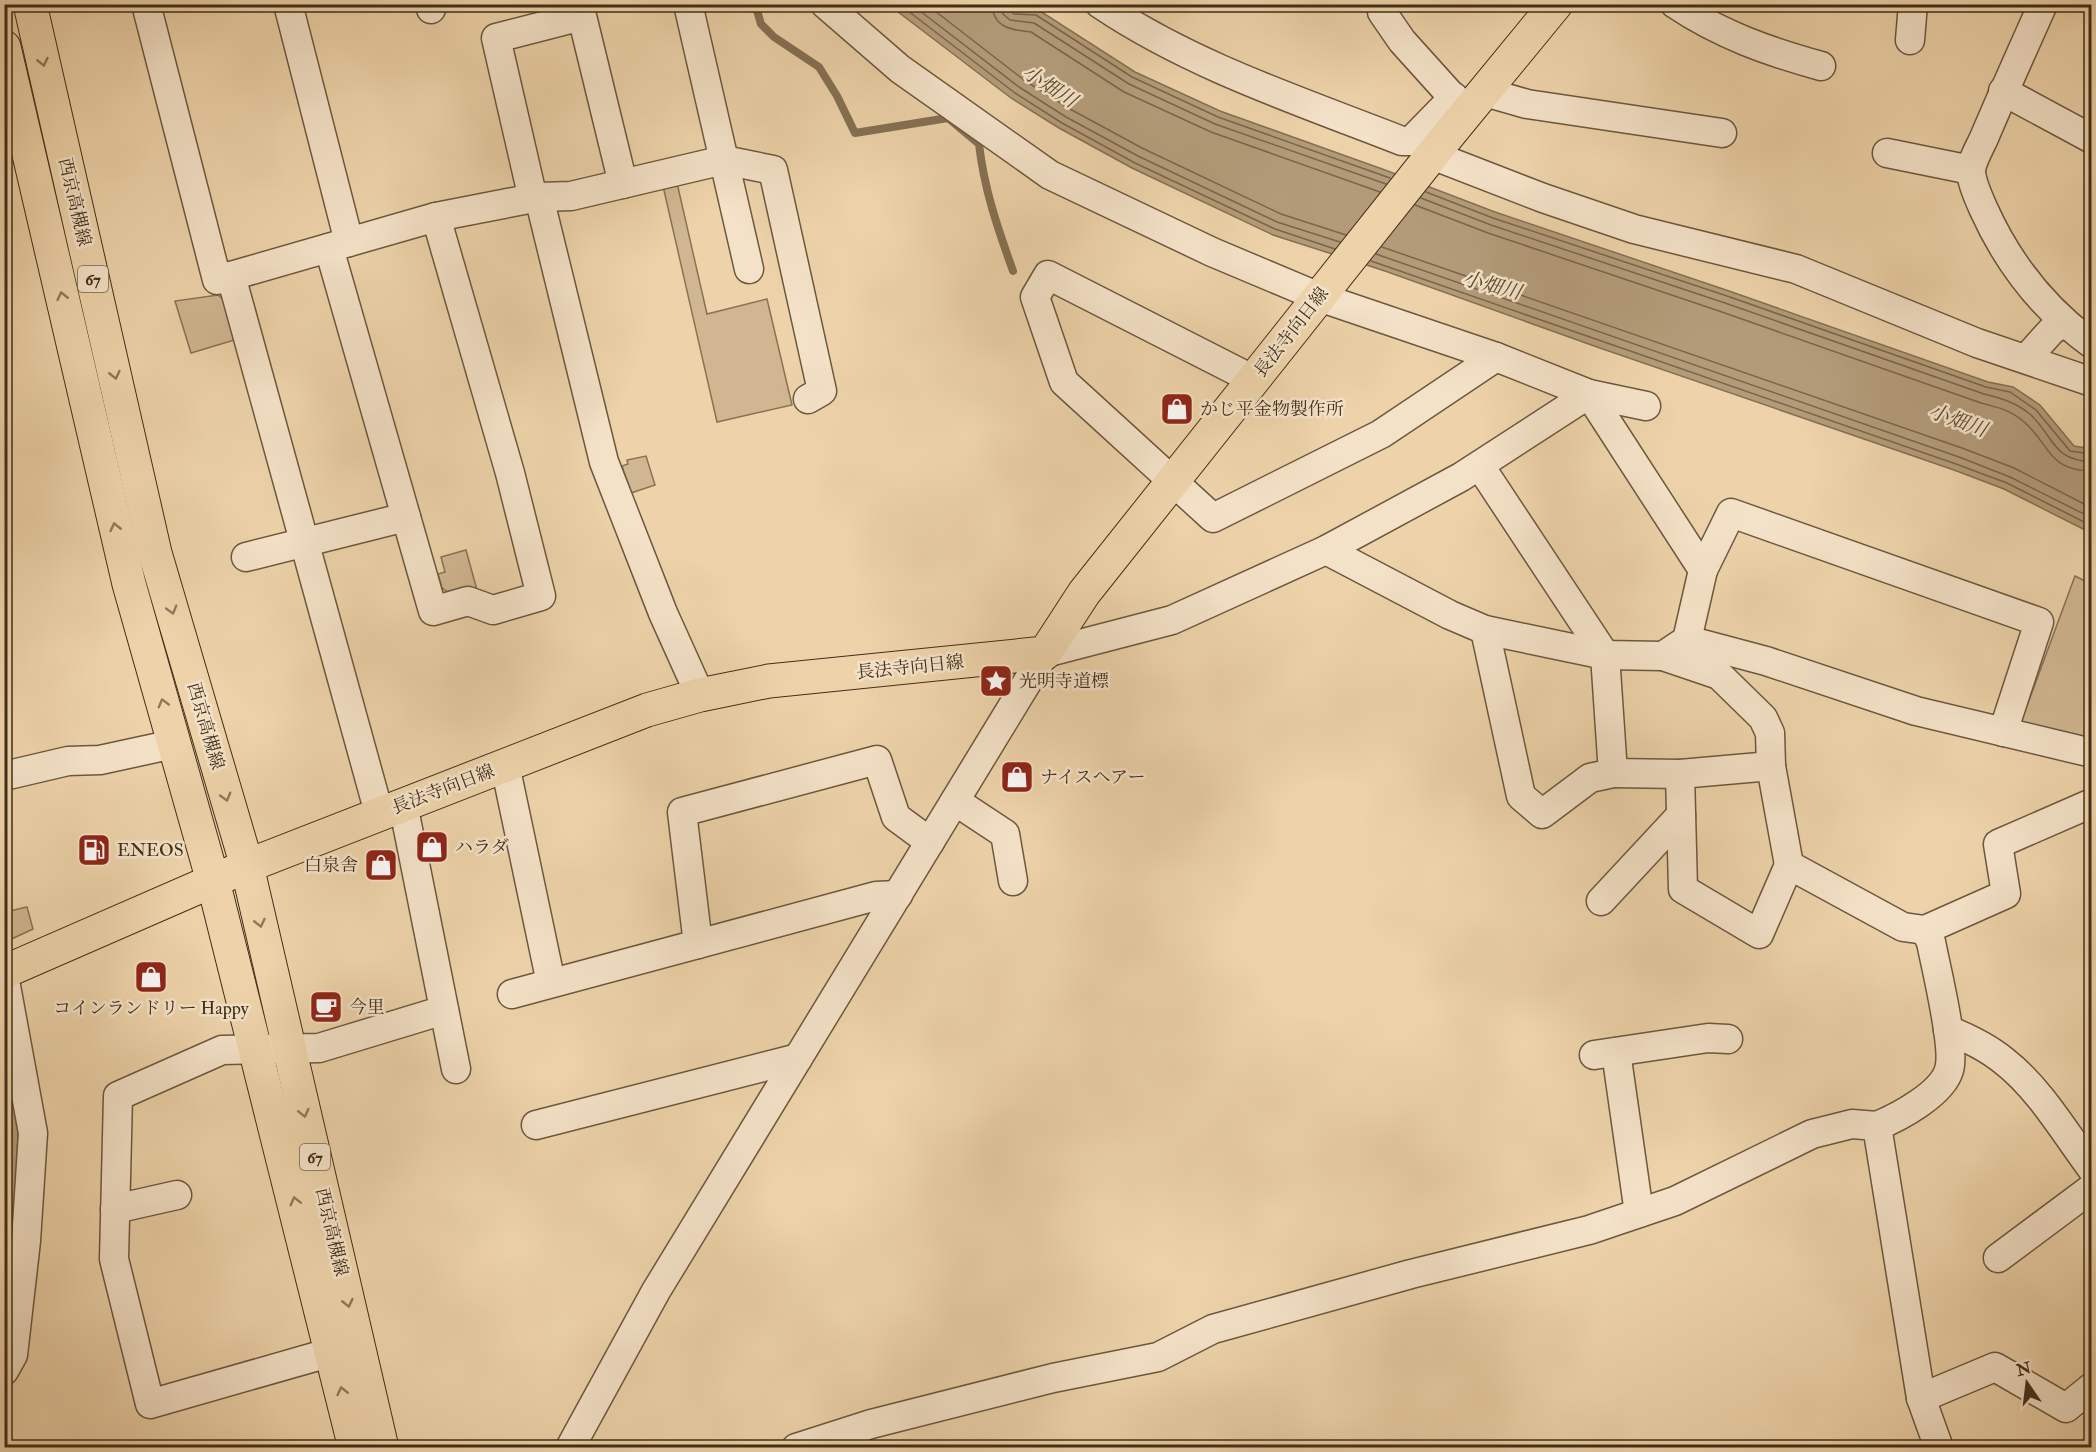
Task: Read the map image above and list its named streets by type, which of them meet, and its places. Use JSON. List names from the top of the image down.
{
  "streets": {
    "main road": ["西京高槻線", "67", "長法寺向日線"]
  },
  "crossings": [
    ["西京高槻線", "長法寺向日線"]
  ],
  "water": ["小畑川"],
  "places": {
    "shop": [
      "かじ平金物製作所",
      "ナイスヘアー",
      "ハラダ",
      "白泉舎",
      "コインランドリー Happy"
    ],
    "place": ["光明寺道標"],
    "fuel station": ["ENEOS"],
    "cafe": ["今里"]
  },
  "north": "top"
}
